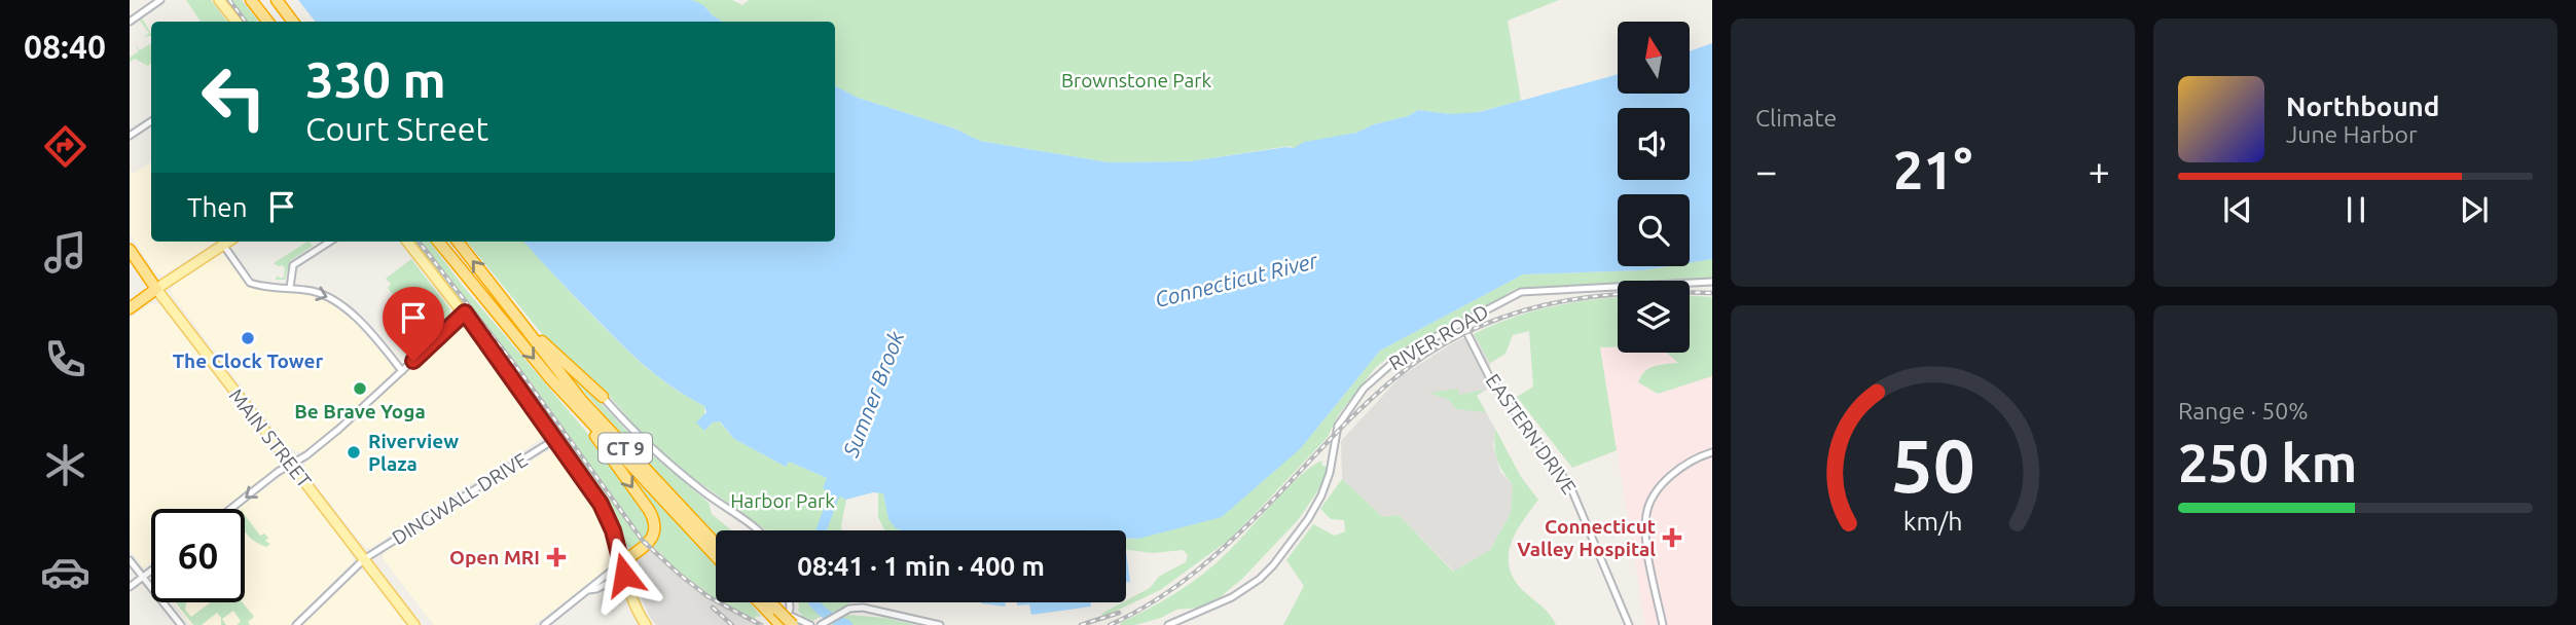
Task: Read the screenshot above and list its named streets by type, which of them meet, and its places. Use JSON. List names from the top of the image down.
{
  "streets": {
    "highway": ["MAIN STREET", "CT 9"],
    "street": ["RIVER ROAD", "EASTERN DRIVE", "DINGWALL DRIVE"]
  },
  "crossings": [
    ["RIVER ROAD", "EASTERN DRIVE"],
    ["MAIN STREET", "DINGWALL DRIVE"]
  ],
  "water": ["Connecticut River", "Sumner Brook"],
  "parks": ["Brownstone Park", "Harbor Park"],
  "places": {
    "other": ["The Clock Tower", "Be Brave Yoga", "Riverview Plaza"],
    "health": ["Connecticut Valley Hospital", "Open MRI"]
  },
  "north": "top",
  "page": {
    "tabs": "08:40",
    "tile": [
      "Climate",
      ["Range · 50%", "250 km"]
    ],
    "turn": ["330 m", "Court Street"],
    "song": ["Northbound", "June Harbor"],
    "heat": ["−", "21°", "+"],
    "then": "Then",
    "limit": "60",
    "trip": "08:41 · 1 min · 400 m",
    "gauge": ["50", "km/h"]
  }
}
